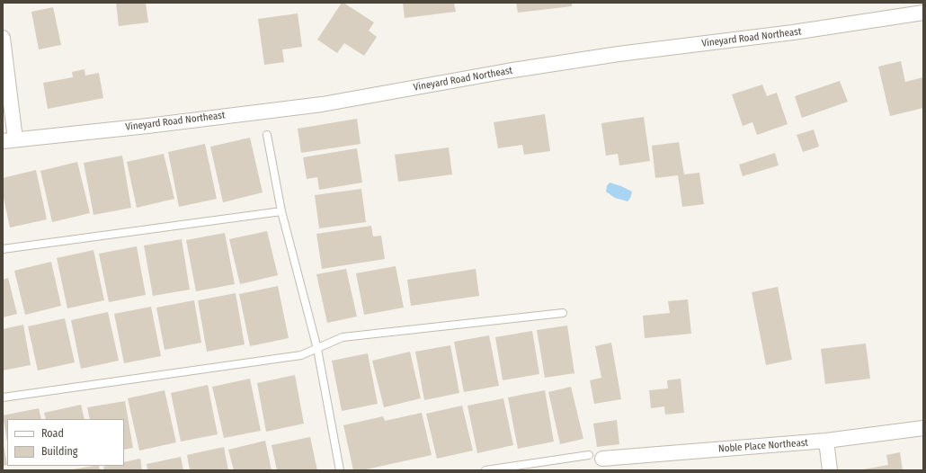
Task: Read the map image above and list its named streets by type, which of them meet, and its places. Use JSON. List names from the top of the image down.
{
  "streets": {
    "street": ["Vineyard Road Northeast", "Noble Place Northeast"]
  },
  "legend": ["Road", "Building"]
}
